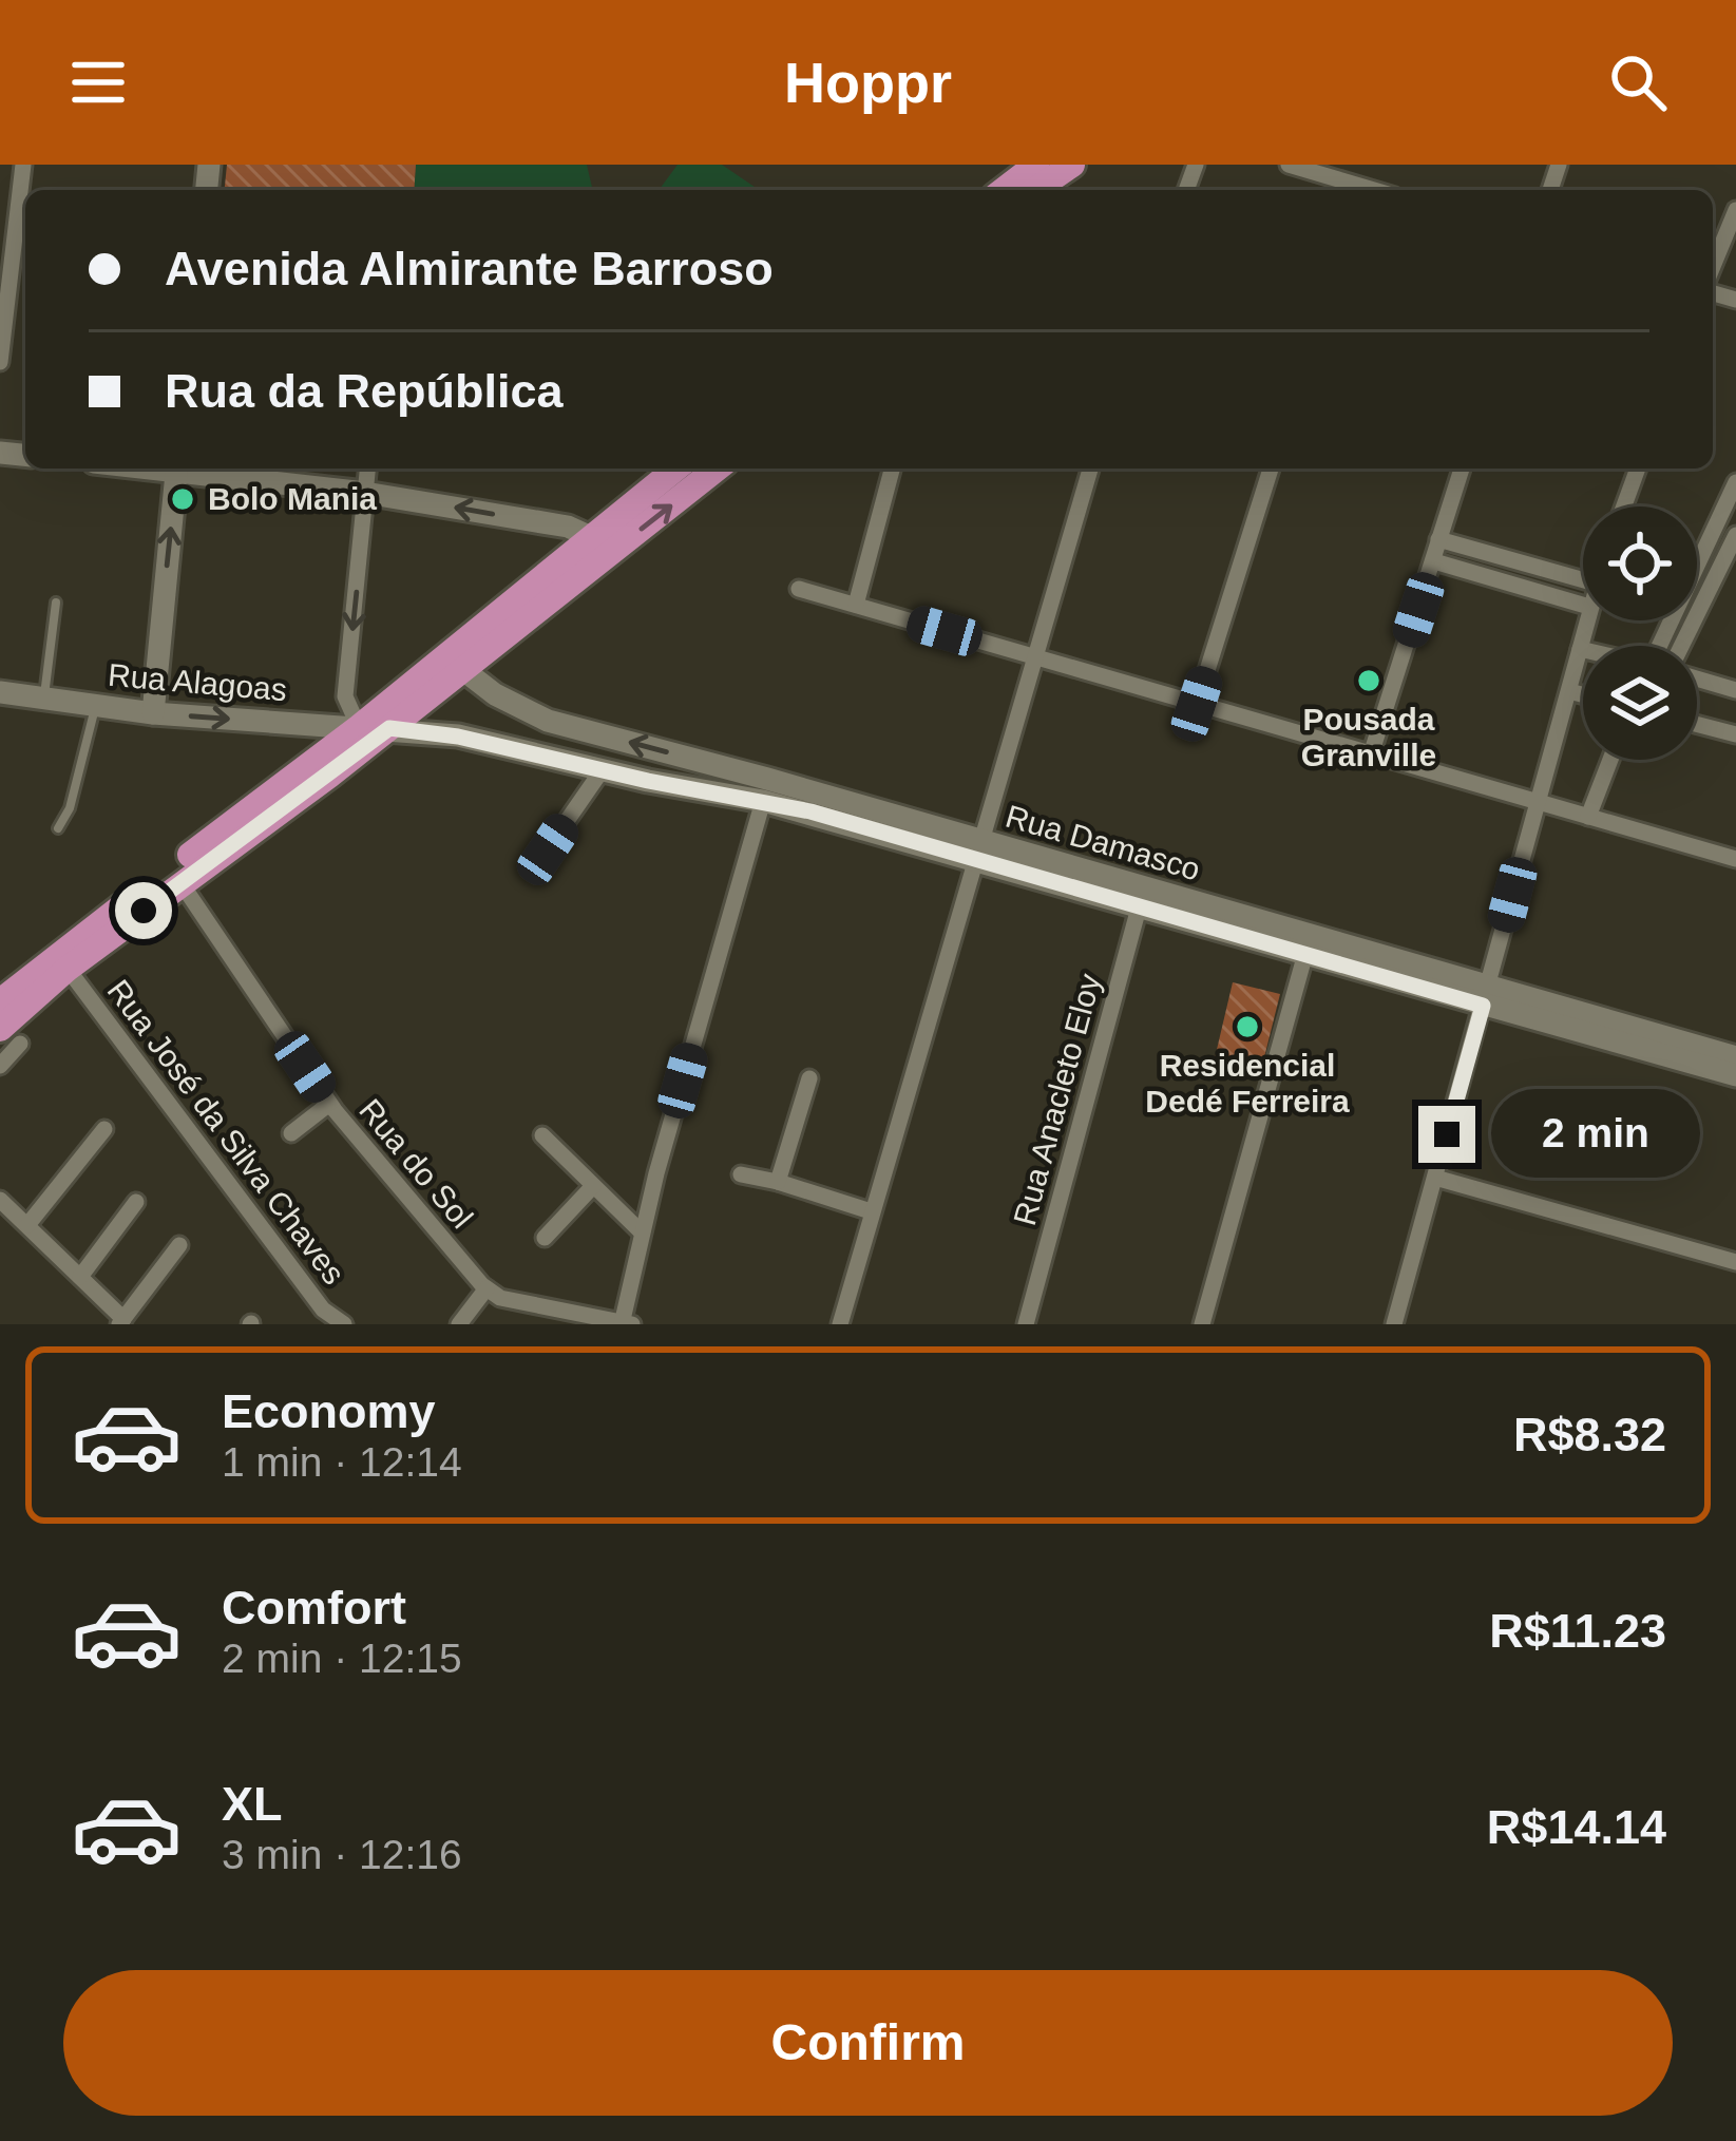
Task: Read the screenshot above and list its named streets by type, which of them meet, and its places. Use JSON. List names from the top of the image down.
{
  "streets": {
    "street": [
      "Rua Alagoas",
      "Rua Damasco",
      "Rua Anacleto Eloy",
      "Rua José da Silva Chaves",
      "Rua do Sol"
    ]
  },
  "crossings": [
    ["Rua Alagoas", "Rua Damasco"],
    ["Rua Damasco", "Rua Anacleto Eloy"]
  ],
  "one_way": ["Rua Alagoas"],
  "places": ["Bolo Mania", "Pousada Granville", "Residencial Dedé Ferreira"],
  "page": {
    "header": "Hoppr",
    "banner": ["Avenida Almirante Barroso", "Rua da República"],
    "bubble": "2 min",
    "list": [
      {
        "name": "Economy",
        "note": "1 min · 12:14",
        "value": "R$8.32"
      },
      {
        "name": "Comfort",
        "note": "2 min · 12:15",
        "value": "R$11.23"
      },
      {
        "name": "XL",
        "note": "3 min · 12:16",
        "value": "R$14.14"
      }
    ],
    "buttons": "Confirm"
  }
}
